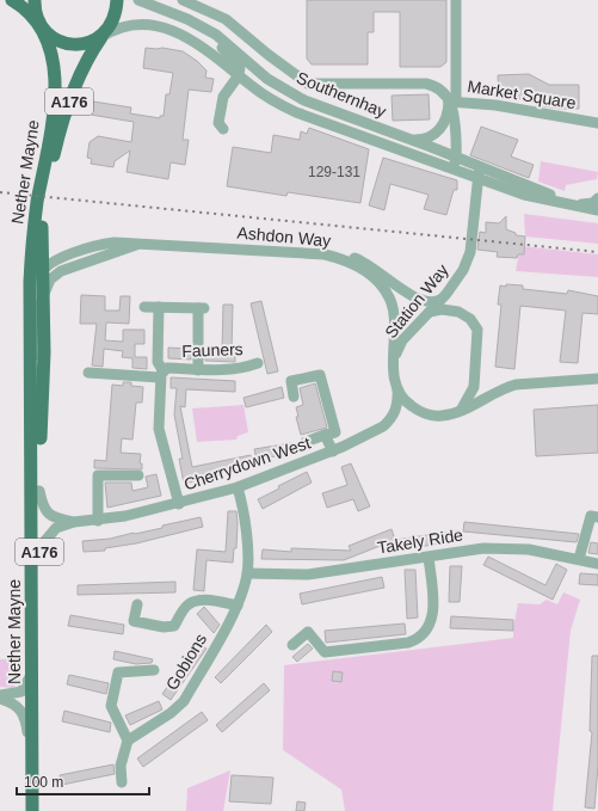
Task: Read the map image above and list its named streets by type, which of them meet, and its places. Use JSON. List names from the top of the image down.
{
  "streets": {
    "main road": ["A176", "Nether Mayne"],
    "street": [
      "Southernhay",
      "Market Square",
      "Ashdon Way",
      "Station Way",
      "Fauners",
      "Cherrydown West",
      "Takely Ride",
      "Gobions"
    ]
  },
  "crossings": [
    ["Southernhay", "A176"],
    ["Southernhay", "Nether Mayne"],
    ["Southernhay", "Station Way"],
    ["A176", "Nether Mayne"],
    ["Nether Mayne", "Ashdon Way"],
    ["Nether Mayne", "Cherrydown West"],
    ["Ashdon Way", "Station Way"],
    ["Ashdon Way", "Cherrydown West"],
    ["Station Way", "Cherrydown West"],
    ["Cherrydown West", "Gobions"],
    ["Takely Ride", "Gobions"]
  ],
  "house_numbers": ["129-131"],
  "scale_bar": "100 m"
}
